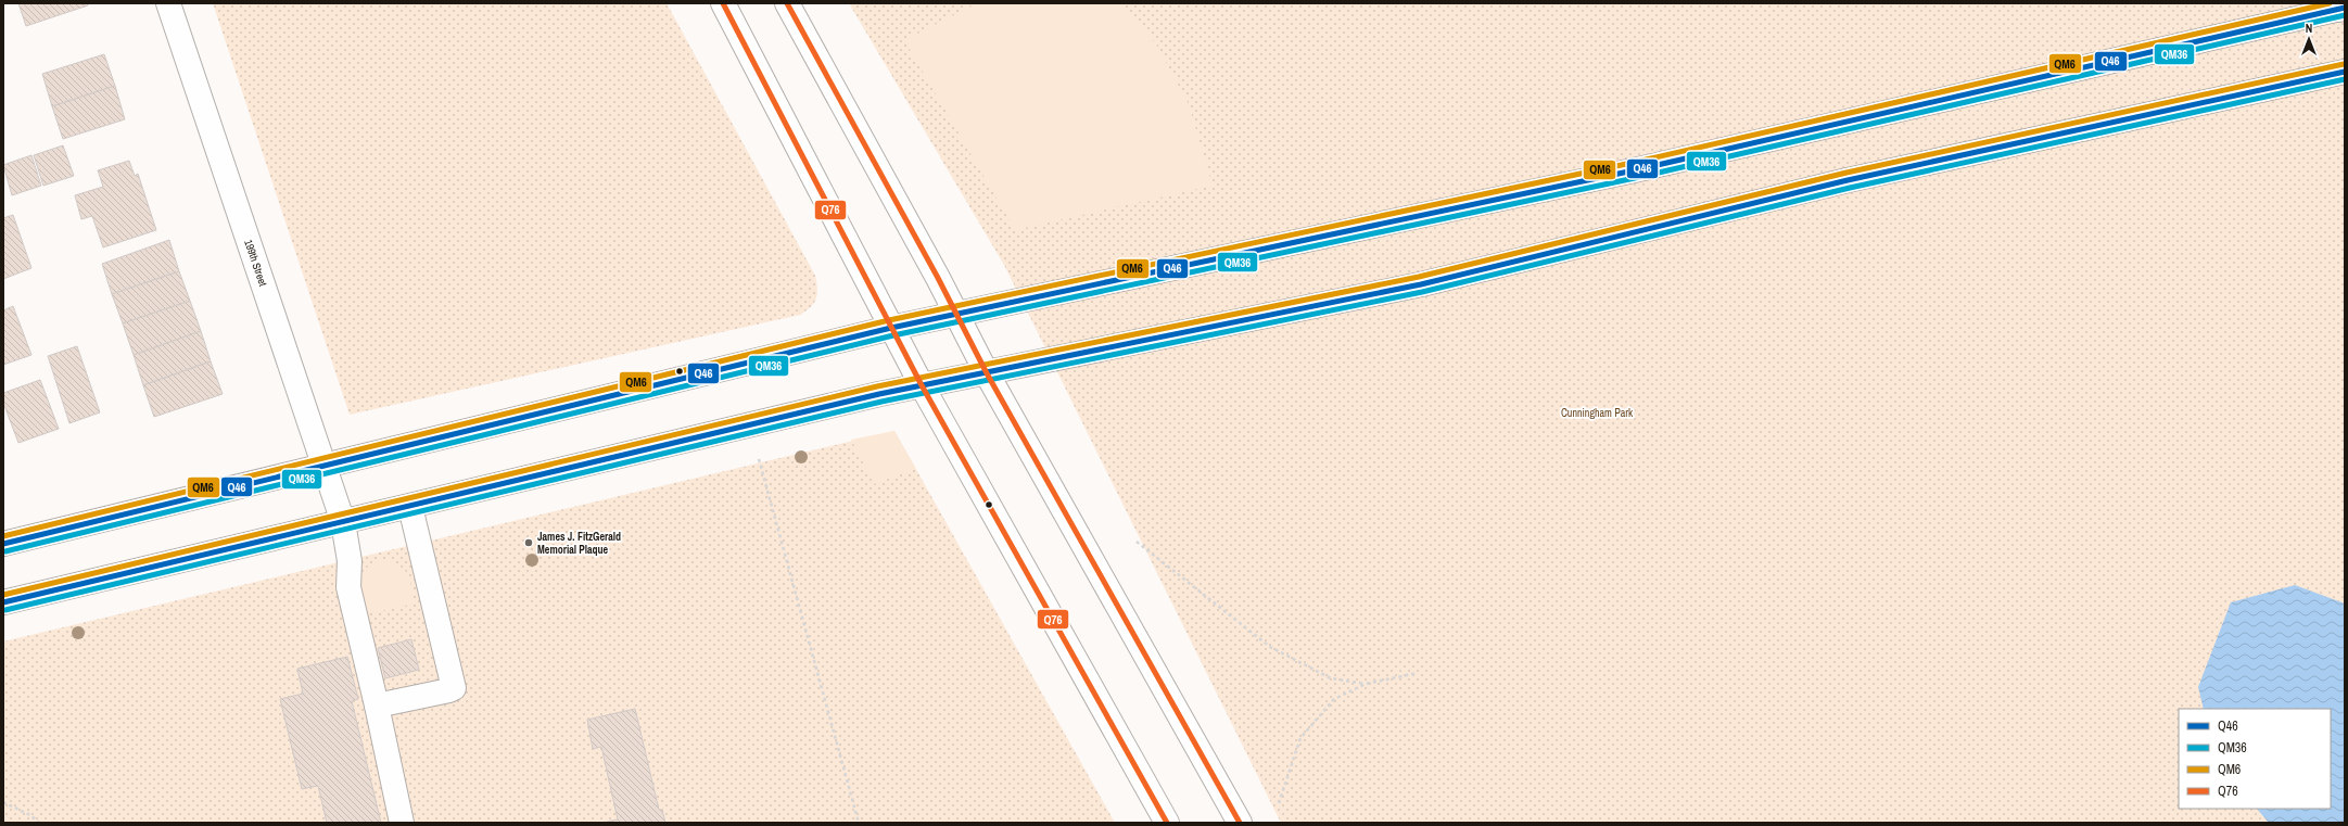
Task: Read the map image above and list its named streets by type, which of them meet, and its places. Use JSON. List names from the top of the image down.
{
  "streets": {
    "main road": ["199th Street"]
  },
  "parks": ["Cunningham Park"],
  "places": ["James J. FitzGerald Memorial Plaque"],
  "lines": [
    "transit line QM6",
    "transit line Q76",
    "transit line Q46",
    "transit line QM36"
  ],
  "legend": [
    "Q46",
    "QM36",
    "QM6",
    "Q76"
  ],
  "north": "top"
}
